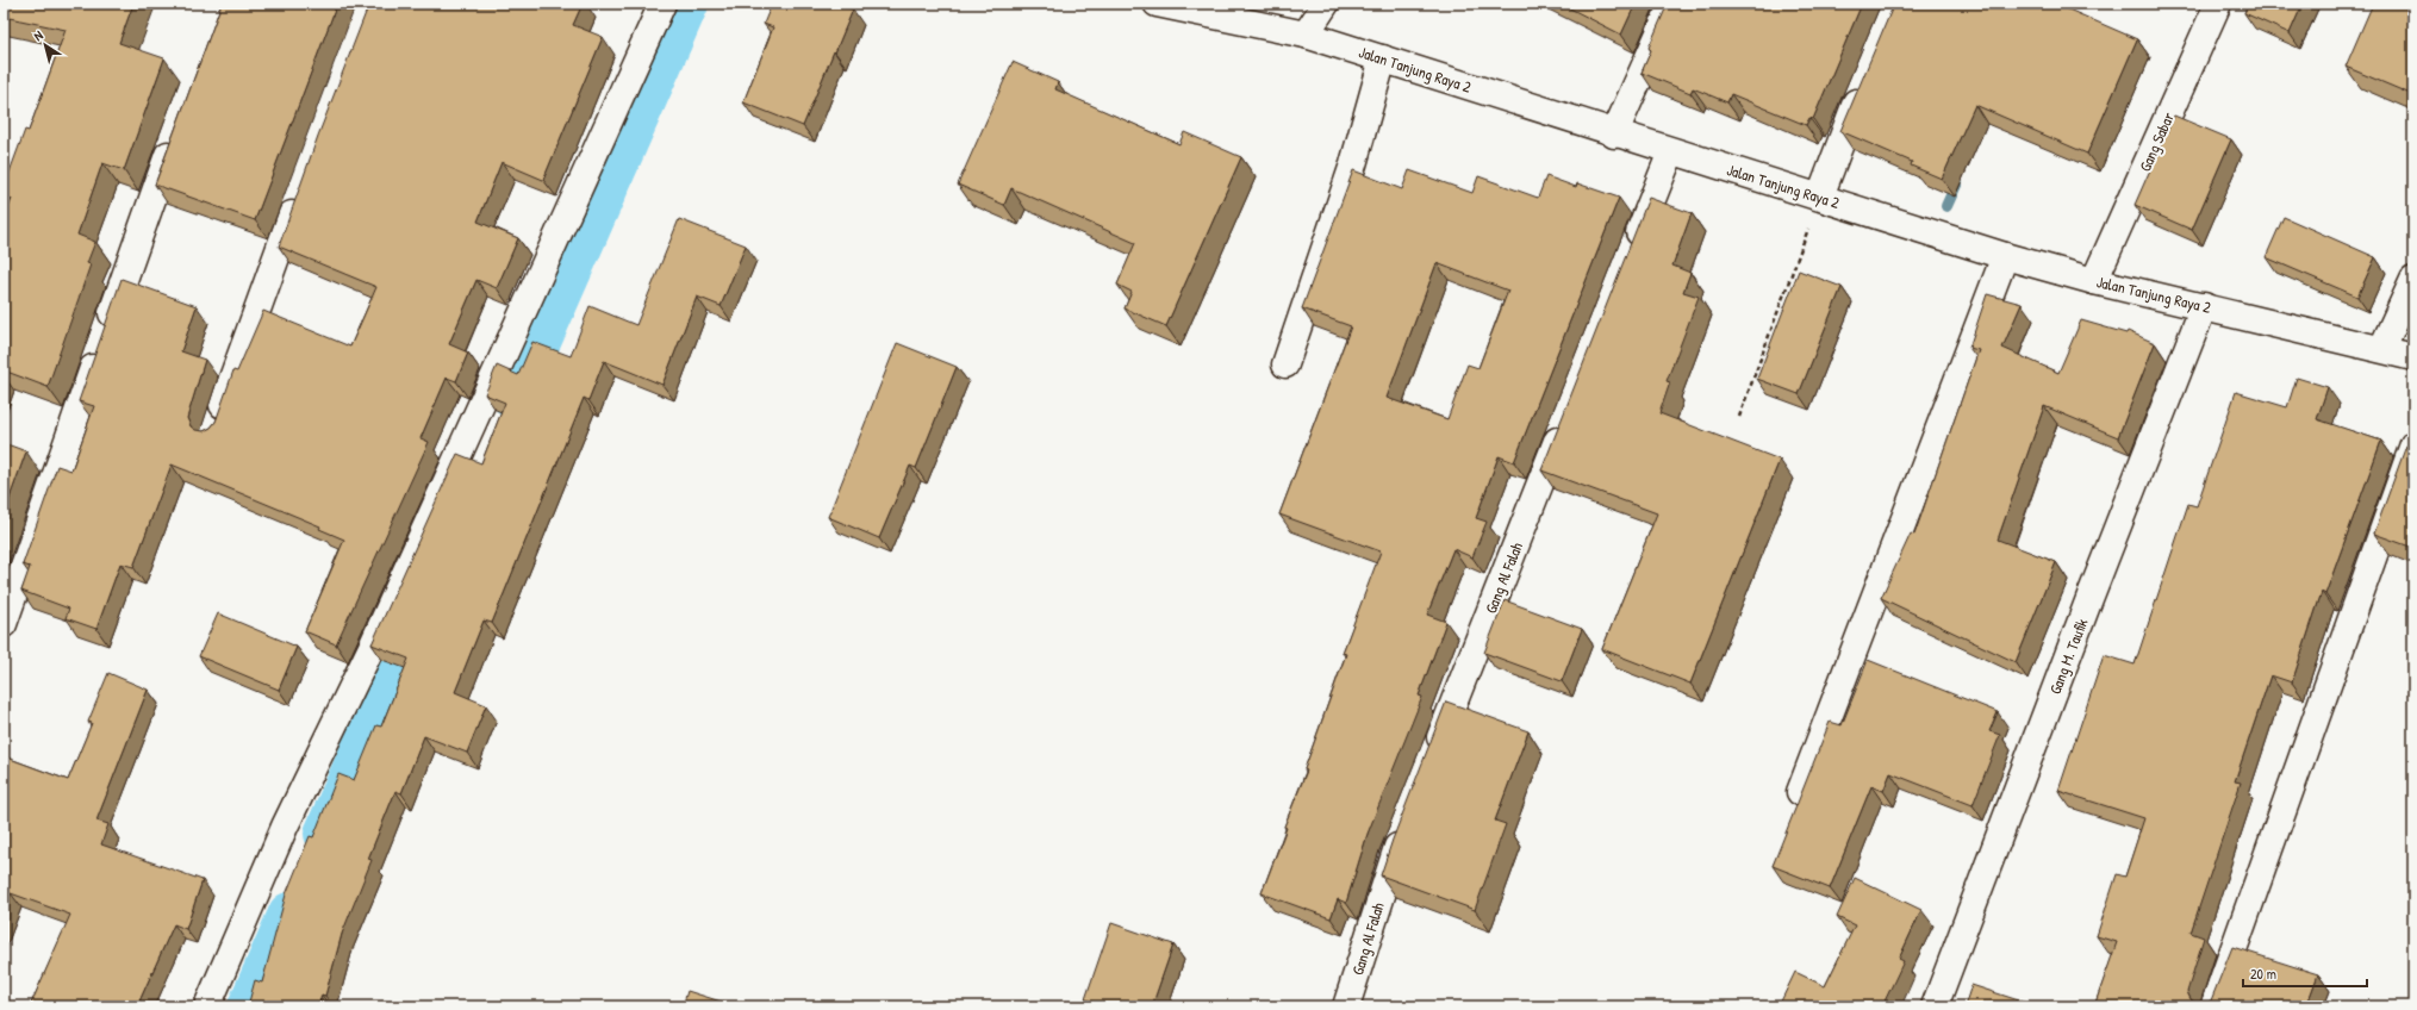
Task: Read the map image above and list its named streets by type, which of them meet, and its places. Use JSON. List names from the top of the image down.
{
  "streets": {
    "street": [
      "Jalan Tanjung Raya 2",
      "Gang Sabar",
      "Gang Al Falah",
      "Gang M. Taufik"
    ]
  },
  "crossings": [
    ["Jalan Tanjung Raya 2", "Gang Sabar"],
    ["Jalan Tanjung Raya 2", "Gang M. Taufik"]
  ],
  "scale_bar": "20 m",
  "north": "top left"
}
